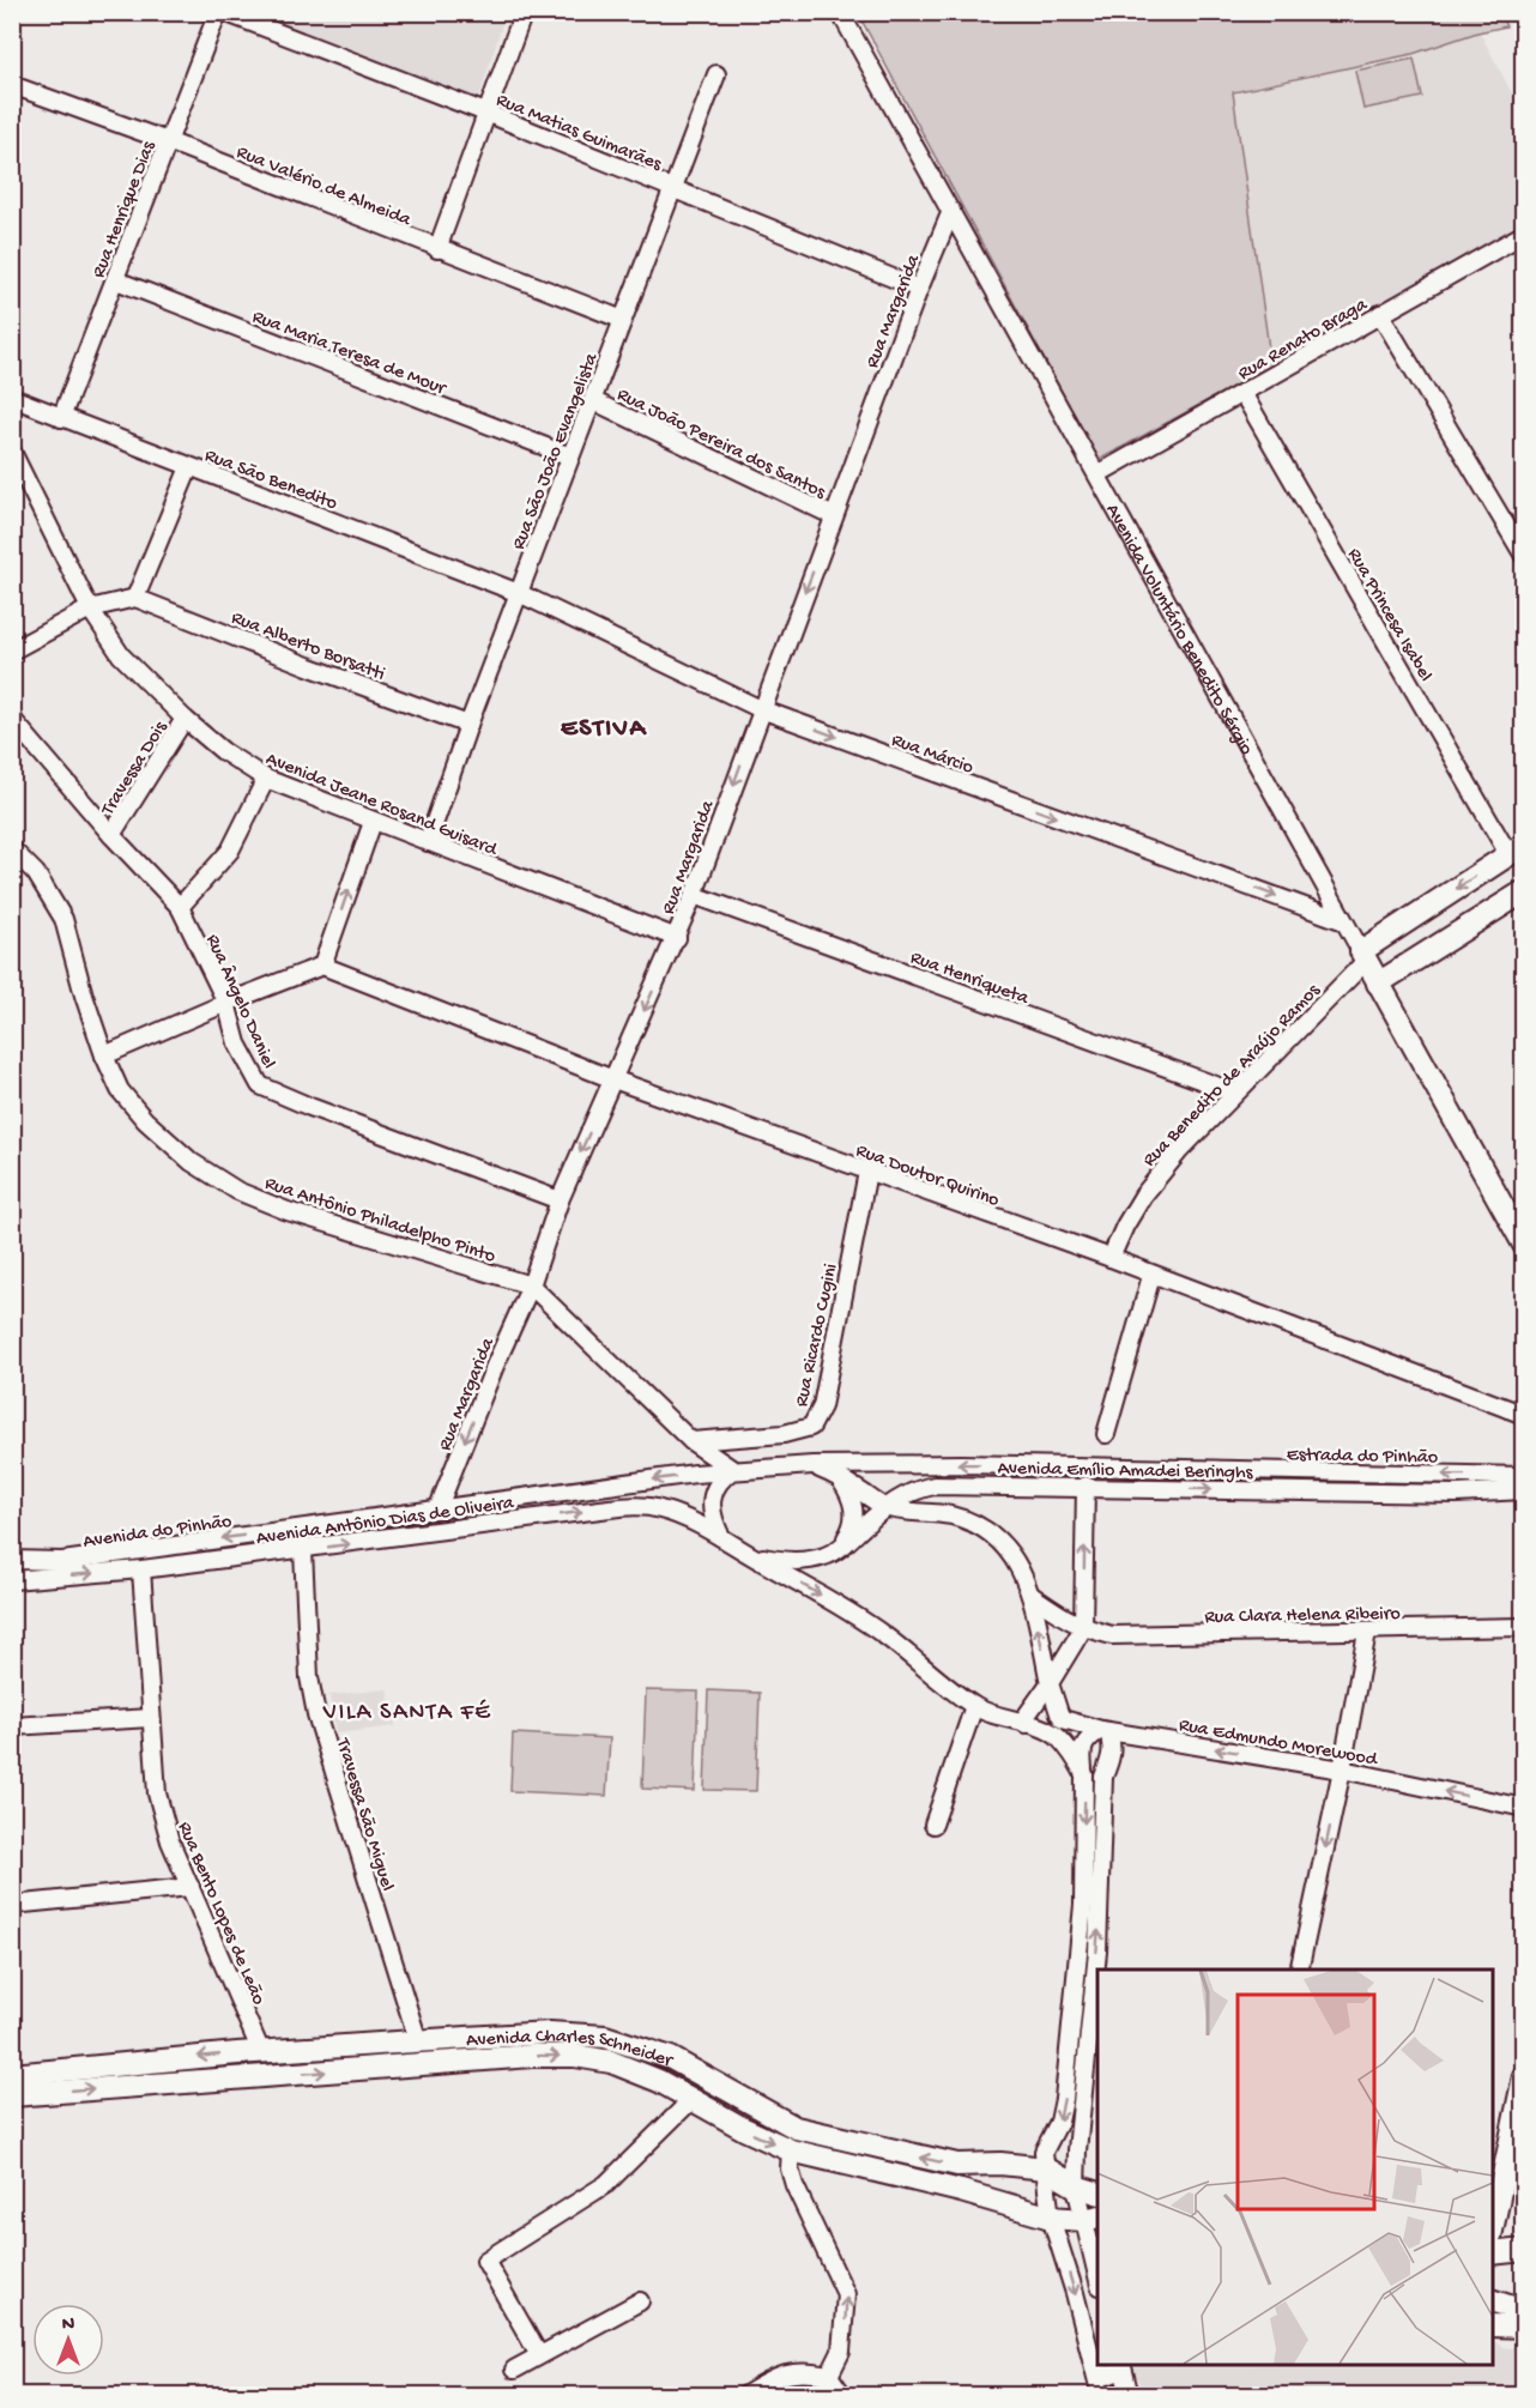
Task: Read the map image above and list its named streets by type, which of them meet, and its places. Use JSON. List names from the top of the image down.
{
  "streets": {
    "main road": ["Avenida Voluntário Benedito Sérgio", "Avenida Charles Schneider"],
    "street": [
      "Rua Matias Guimarães",
      "Rua Valério de Almeida",
      "Rua Henrique Dias",
      "Rua Margarida",
      "Rua Renato Braga",
      "Rua Maria Teresa de Mour",
      "Rua João Pereira dos Santos",
      "Rua São João Evangelista",
      "Rua São Benedito",
      "Rua Princesa Isabel",
      "Rua Alberto Borsatti",
      "Rua Márcio",
      "Travessa Dois",
      "Avenida Jeane Rosand Guisard",
      "Rua Henriqueta",
      "Rua Ângelo Daniel",
      "Rua Benedito de Araújo Ramos",
      "Rua Doutor Quirino",
      "Rua Antônio Philadelpho Pinto",
      "Rua Ricardo Cugini",
      "Estrada do Pinhão",
      "Avenida Emílio Amadei Beringhs",
      "Avenida Antônio Dias de Oliveira",
      "Avenida do Pinhão",
      "Rua Clara Helena Ribeiro",
      "Rua Edmundo Morewood",
      "Travessa São Miguel",
      "Rua Bento Lopes de Leão"
    ]
  },
  "crossings": [
    ["Rua Matias Guimarães", "Rua Henrique Dias"],
    ["Rua Matias Guimarães", "Rua Margarida"],
    ["Rua Matias Guimarães", "Rua São João Evangelista"],
    ["Rua Valério de Almeida", "Rua Henrique Dias"],
    ["Rua Valério de Almeida", "Rua São João Evangelista"],
    ["Rua Henrique Dias", "Rua Maria Teresa de Mour"],
    ["Rua Henrique Dias", "Rua São Benedito"],
    ["Rua Margarida", "Rua João Pereira dos Santos"],
    ["Rua Margarida", "Avenida Voluntário Benedito Sérgio"],
    ["Rua Margarida", "Rua Márcio"],
    ["Rua Margarida", "Avenida Jeane Rosand Guisard"],
    ["Rua Margarida", "Rua Henriqueta"],
    ["Rua Margarida", "Rua Ângelo Daniel"],
    ["Rua Margarida", "Rua Doutor Quirino"],
    ["Rua Margarida", "Rua Antônio Philadelpho Pinto"],
    ["Rua Margarida", "Avenida do Pinhão"],
    ["Rua Renato Braga", "Rua Princesa Isabel"],
    ["Rua Renato Braga", "Avenida Voluntário Benedito Sérgio"],
    ["Rua Maria Teresa de Mour", "Rua São João Evangelista"],
    ["Rua João Pereira dos Santos", "Rua São João Evangelista"],
    ["Rua São João Evangelista", "Rua São Benedito"],
    ["Rua São João Evangelista", "Rua Alberto Borsatti"],
    ["Rua São João Evangelista", "Rua Márcio"],
    ["Rua São João Evangelista", "Avenida Jeane Rosand Guisard"],
    ["Rua São Benedito", "Rua Márcio"],
    ["Avenida Voluntário Benedito Sérgio", "Rua Márcio"],
    ["Avenida Voluntário Benedito Sérgio", "Rua Benedito de Araújo Ramos"],
    ["Travessa Dois", "Avenida Jeane Rosand Guisard"],
    ["Travessa Dois", "Rua Ângelo Daniel"],
    ["Rua Henriqueta", "Rua Benedito de Araújo Ramos"],
    ["Rua Benedito de Araújo Ramos", "Rua Doutor Quirino"],
    ["Rua Doutor Quirino", "Rua Ricardo Cugini"],
    ["Rua Antônio Philadelpho Pinto", "Rua Ricardo Cugini"],
    ["Rua Antônio Philadelpho Pinto", "Estrada do Pinhão"],
    ["Rua Antônio Philadelpho Pinto", "Avenida Emílio Amadei Beringhs"],
    ["Rua Antônio Philadelpho Pinto", "Avenida Antônio Dias de Oliveira"],
    ["Rua Antônio Philadelpho Pinto", "Avenida do Pinhão"],
    ["Estrada do Pinhão", "Avenida Emílio Amadei Beringhs"],
    ["Estrada do Pinhão", "Avenida Antônio Dias de Oliveira"],
    ["Estrada do Pinhão", "Avenida do Pinhão"],
    ["Avenida Emílio Amadei Beringhs", "Avenida Antônio Dias de Oliveira"],
    ["Avenida Emílio Amadei Beringhs", "Avenida do Pinhão"],
    ["Avenida Antônio Dias de Oliveira", "Avenida do Pinhão"],
    ["Avenida Antônio Dias de Oliveira", "Travessa São Miguel"],
    ["Avenida Antônio Dias de Oliveira", "Rua Bento Lopes de Leão"],
    ["Travessa São Miguel", "Avenida Charles Schneider"],
    ["Rua Bento Lopes de Leão", "Avenida Charles Schneider"]
  ],
  "one_way": [
    "Rua Margarida",
    "Rua Márcio",
    "Estrada do Pinhão",
    "Avenida Emílio Amadei Beringhs",
    "Avenida Antônio Dias de Oliveira",
    "Avenida do Pinhão",
    "Rua Edmundo Morewood"
  ],
  "districts": ["ESTIVA", "VILA SANTA FÉ"],
  "north": "top"
}
